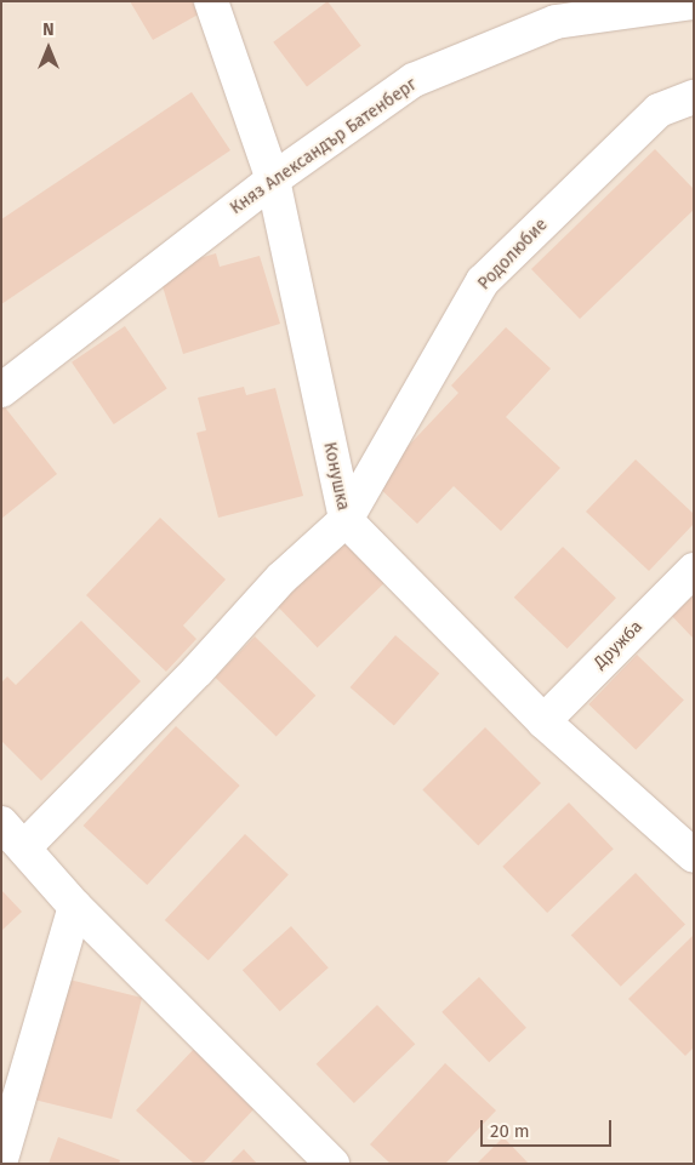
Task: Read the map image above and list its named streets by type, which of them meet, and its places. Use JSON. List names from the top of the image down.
{
  "streets": {
    "street": [
      "Княз Александър Батенберг",
      "Родолюбие",
      "Конушка",
      "Дружба"
    ]
  },
  "crossings": [
    ["Княз Александър Батенберг", "Конушка"],
    ["Родолюбие", "Конушка"],
    ["Конушка", "Дружба"]
  ],
  "scale_bar": "20 m",
  "north": "top"
}
